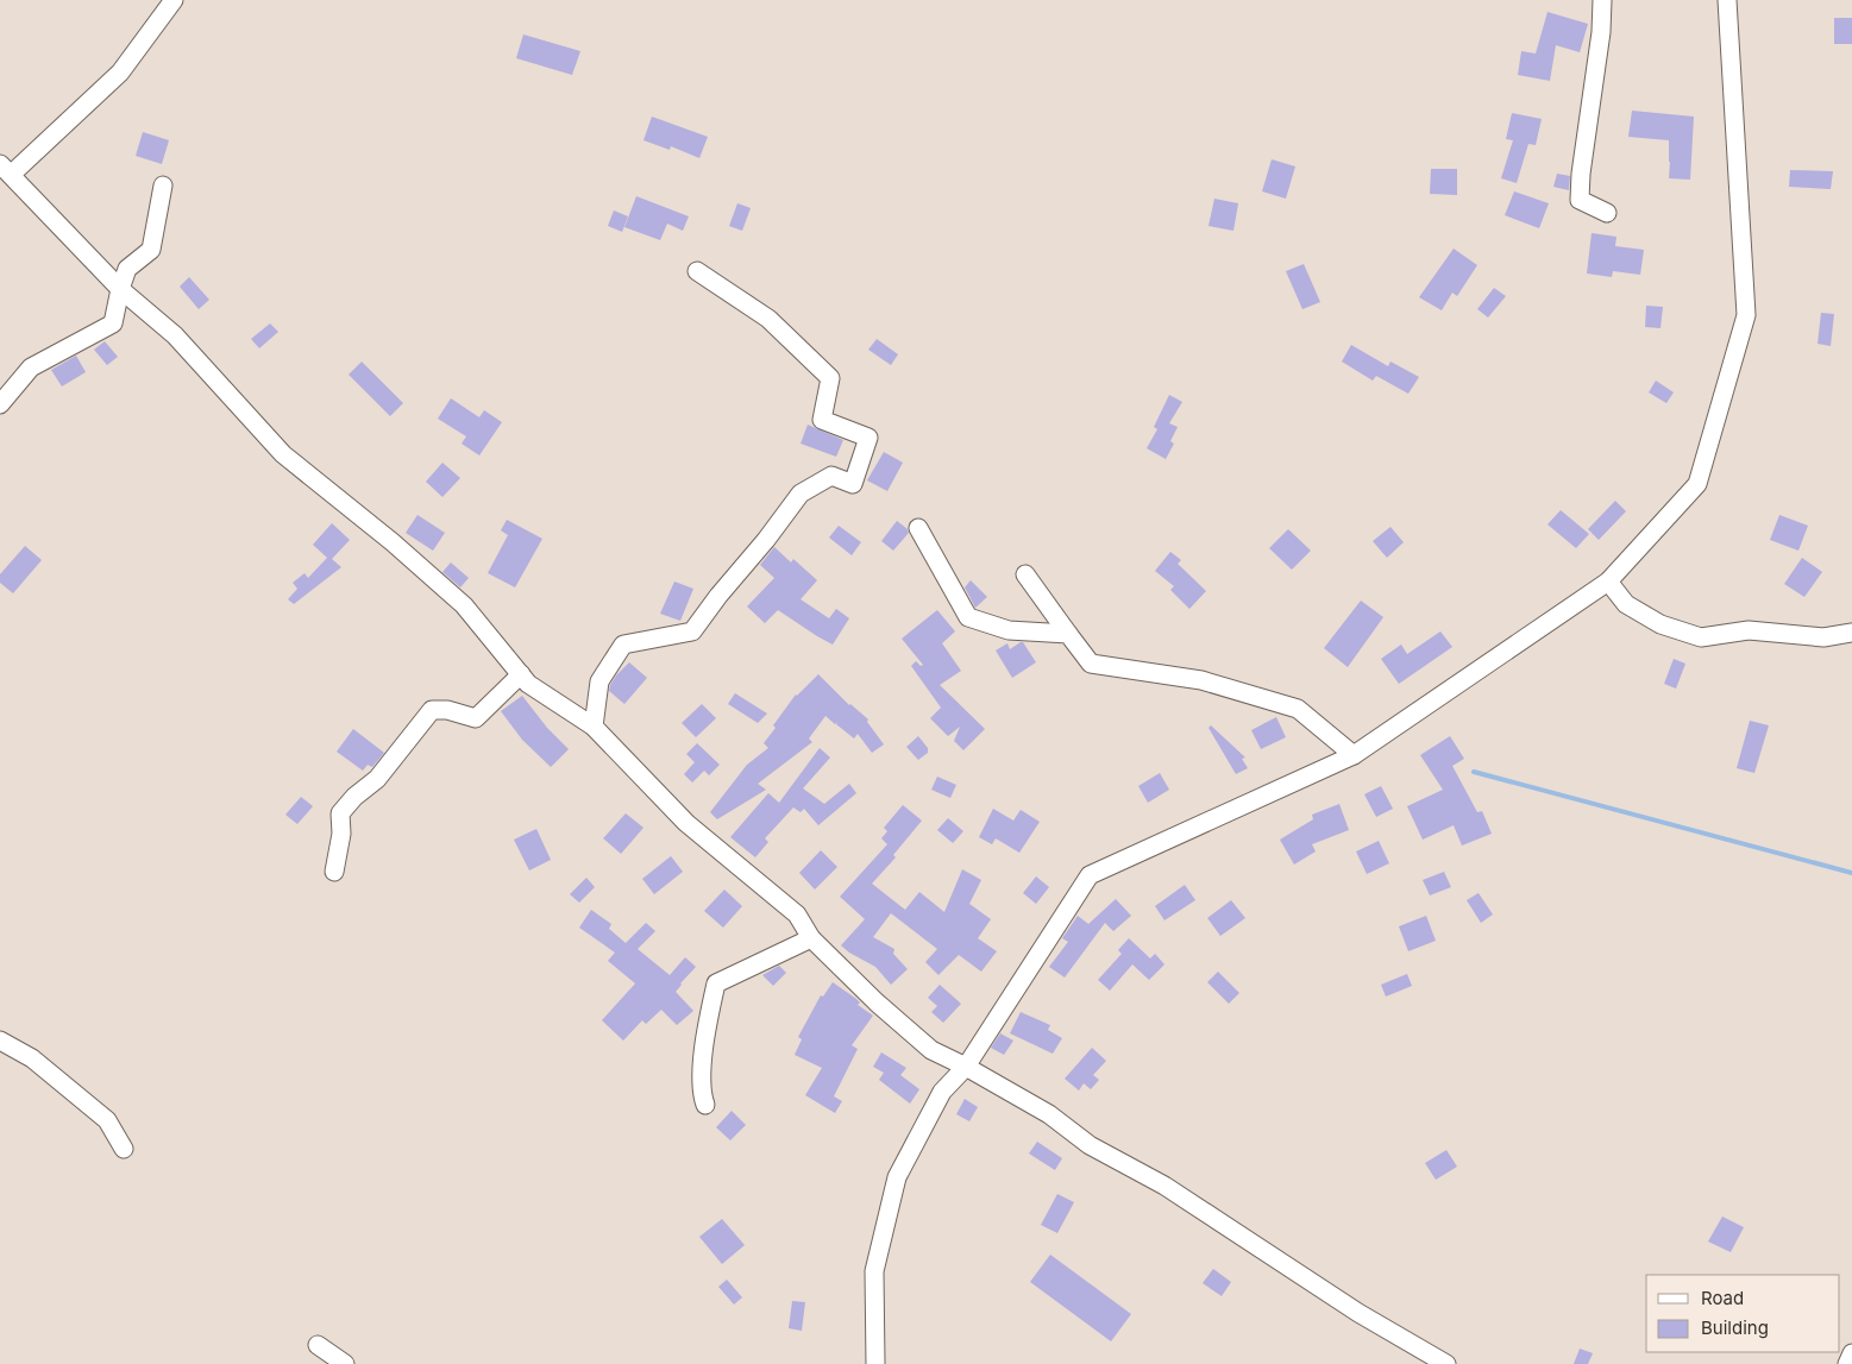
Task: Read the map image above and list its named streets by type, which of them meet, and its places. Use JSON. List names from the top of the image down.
{
  "legend": ["Road", "Building"]
}
